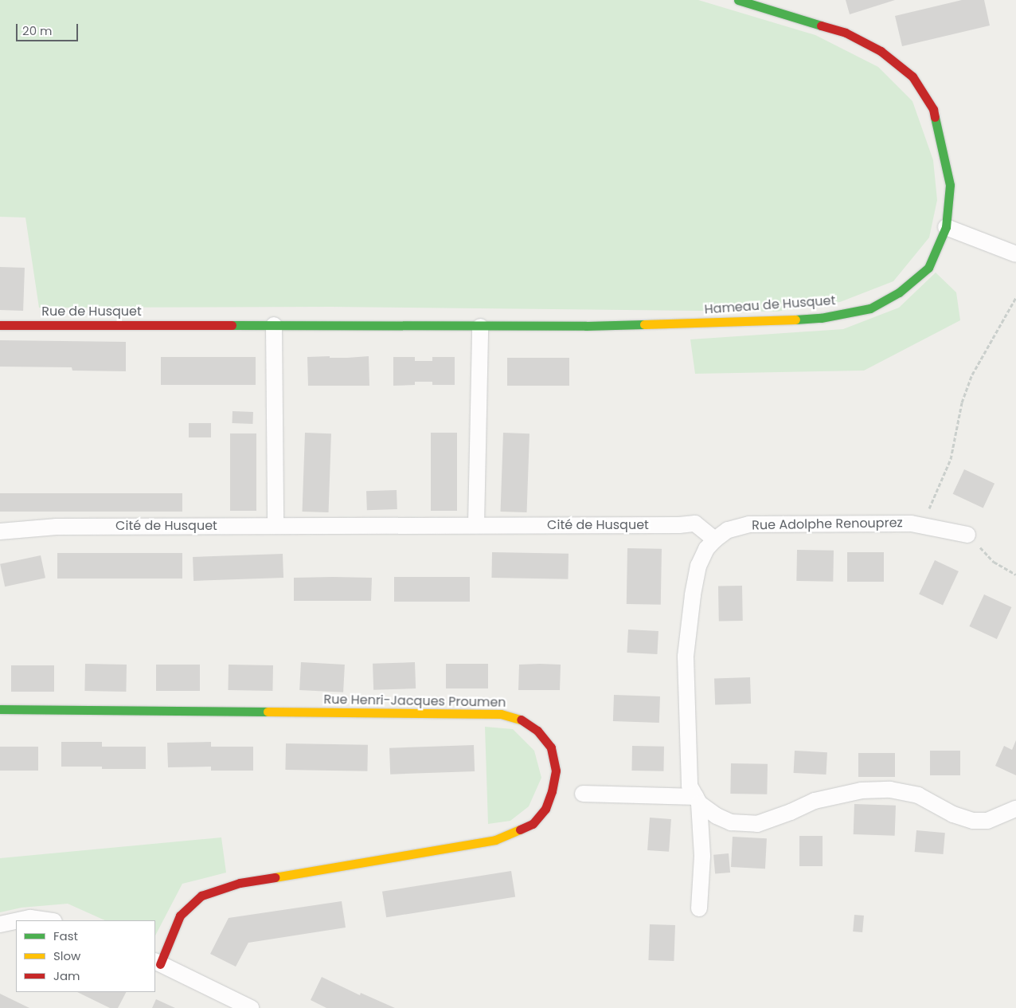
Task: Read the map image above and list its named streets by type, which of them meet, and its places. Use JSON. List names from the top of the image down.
{
  "streets": {
    "street": [
      "Hameau de Husquet",
      "Rue de Husquet",
      "Rue Adolphe Renouprez",
      "Cité de Husquet",
      "Rue Henri-Jacques Proumen"
    ]
  },
  "crossings": [
    ["Rue Adolphe Renouprez", "Cité de Husquet"]
  ],
  "legend": ["Fast", "Slow", "Jam"],
  "scale_bar": "20 m"
}
